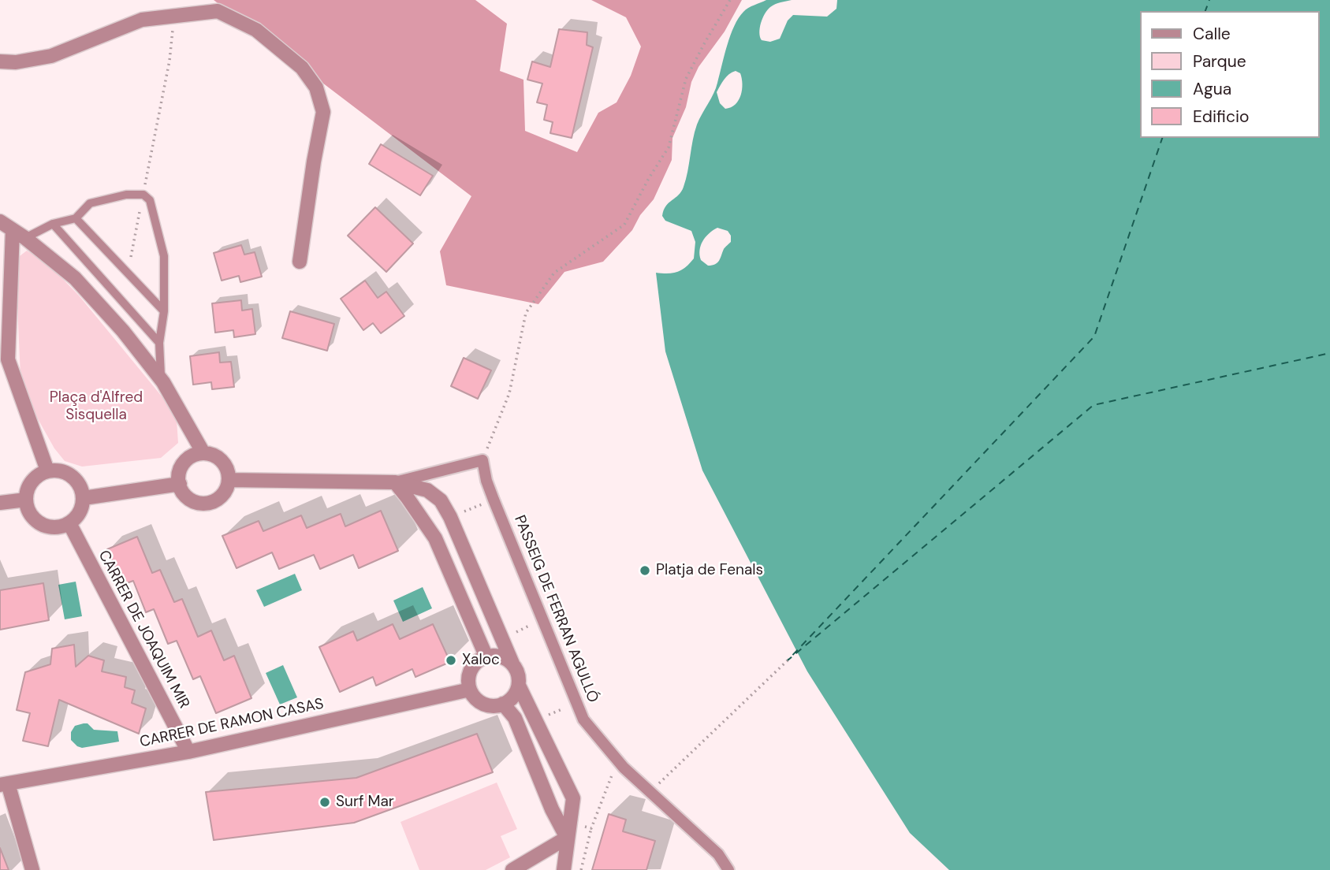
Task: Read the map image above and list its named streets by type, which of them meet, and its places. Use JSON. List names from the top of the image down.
{
  "streets": {
    "street": ["PASSEIG DE FERRAN AGULLÓ", "CARRER DE JOAQUIM MIR", "CARRER DE RAMON CASAS"]
  },
  "crossings": [
    ["CARRER DE JOAQUIM MIR", "CARRER DE RAMON CASAS"]
  ],
  "parks": ["Plaça d'Alfred Sisquella"],
  "places": ["Platja de Fenals", "Xaloc", "Surf Mar"],
  "legend": [
    "Calle",
    "Parque",
    "Agua",
    "Edificio"
  ]
}
